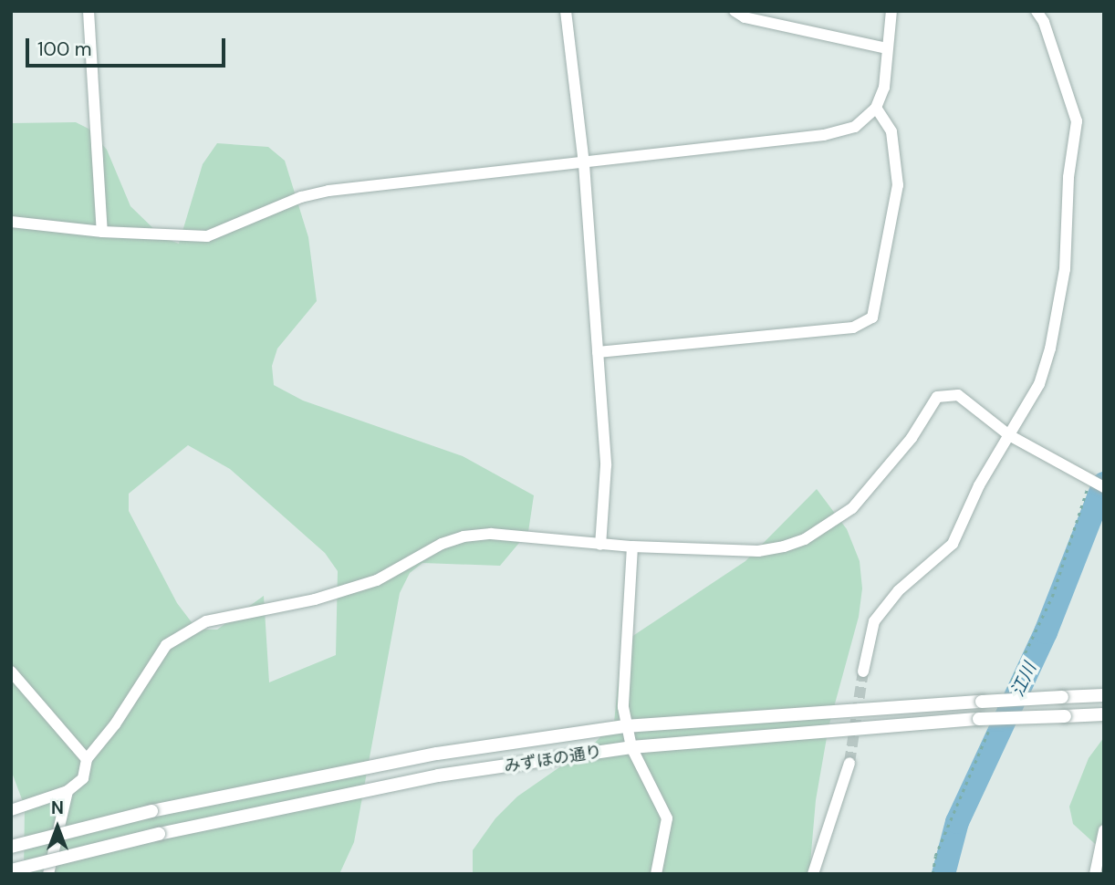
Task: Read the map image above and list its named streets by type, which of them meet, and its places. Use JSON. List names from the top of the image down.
{
  "streets": {
    "street": ["みずほの通り"]
  },
  "water": ["江川"],
  "scale_bar": "100 m",
  "north": "top"
}
